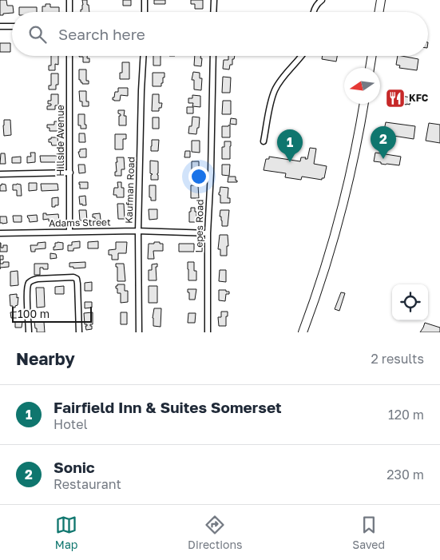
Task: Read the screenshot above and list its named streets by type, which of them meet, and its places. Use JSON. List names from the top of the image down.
{
  "streets": {
    "street": [
      "Hillside Avenue",
      "Kaufman Road",
      "Adams Street",
      "Lepes Road"
    ]
  },
  "crossings": [
    ["Hillside Avenue", "Adams Street"],
    ["Kaufman Road", "Adams Street"],
    ["Adams Street", "Lepes Road"]
  ],
  "places": {
    "restaurant": ["KFC"]
  },
  "scale_bar": "100 m",
  "north": "left",
  "page": {
    "search": "Search here",
    "pins": ["2", "1"],
    "scale": "100 m",
    "heading": ["Nearby", "2 results"],
    "list": [
      {
        "mark": "1",
        "name": "Fairfield Inn & Suites Somerset",
        "note": "Hotel",
        "value": "120 m"
      },
      {
        "mark": "2",
        "name": "Sonic",
        "note": "Restaurant",
        "value": "230 m"
      }
    ],
    "nav": ["Map", "Directions", "Saved"]
  }
}
